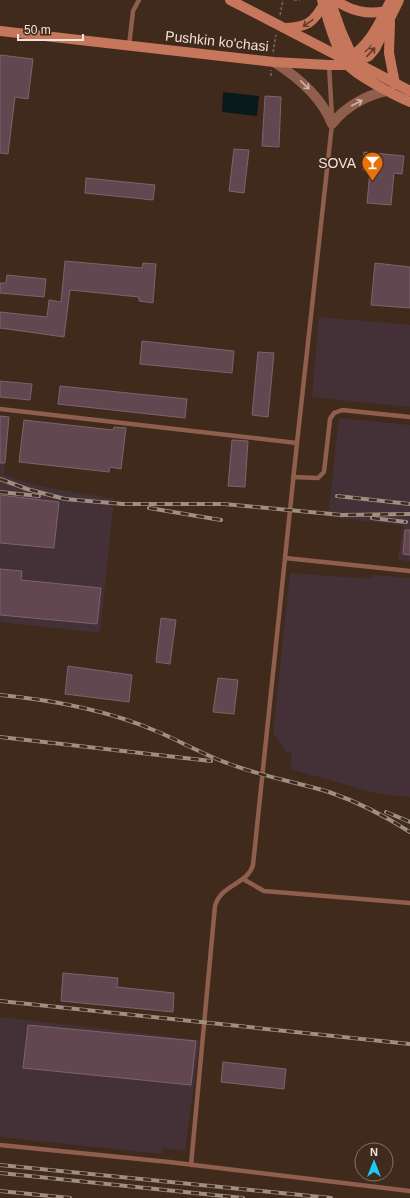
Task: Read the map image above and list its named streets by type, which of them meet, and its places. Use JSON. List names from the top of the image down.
{
  "streets": {
    "main road": ["Pushkin ko'chasi"]
  },
  "places": {
    "bar": ["SOVA"]
  },
  "scale_bar": "50 m",
  "north": "top"
}
